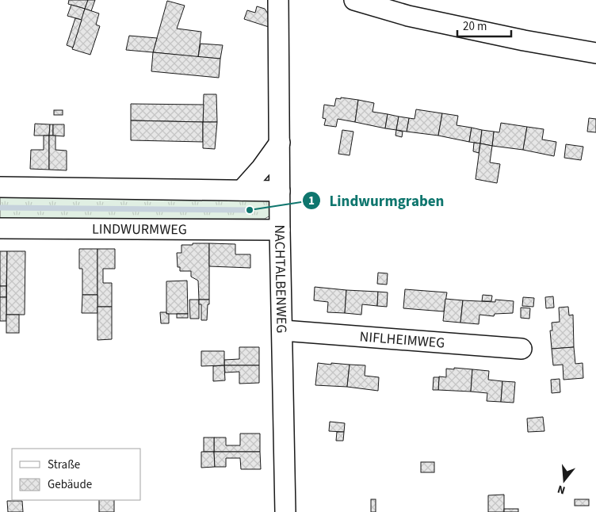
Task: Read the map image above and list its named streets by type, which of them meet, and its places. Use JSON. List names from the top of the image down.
{
  "streets": {
    "street": ["LINDWURMWEG", "NACHTALBENWEG", "NIFLHEIMWEG"]
  },
  "crossings": [
    ["LINDWURMWEG", "NACHTALBENWEG"],
    ["NACHTALBENWEG", "NIFLHEIMWEG"]
  ],
  "places": ["Lindwurmgraben"],
  "legend": ["Straße", "Gebäude"],
  "scale_bar": "20 m",
  "north": "bottom"
}
